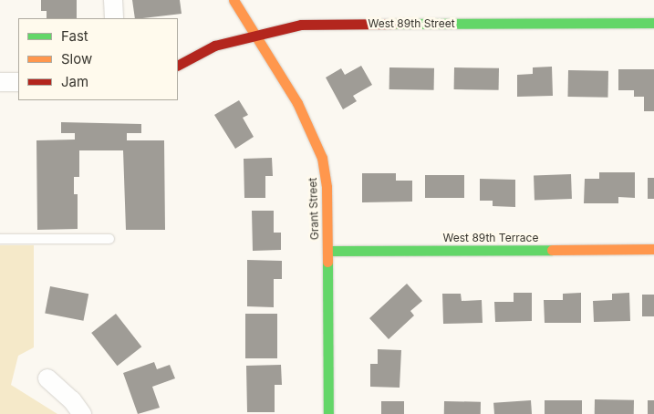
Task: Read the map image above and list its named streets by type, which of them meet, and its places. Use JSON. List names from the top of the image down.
{
  "streets": {
    "street": ["West 89th Street", "Grant Street", "West 89th Terrace"]
  },
  "crossings": [
    ["West 89th Street", "Grant Street"],
    ["Grant Street", "West 89th Terrace"]
  ],
  "legend": ["Fast", "Slow", "Jam"]
}
